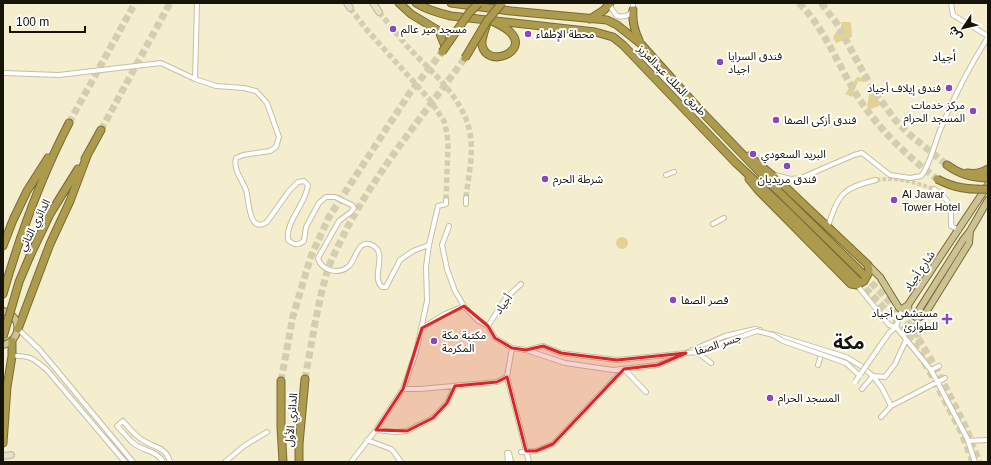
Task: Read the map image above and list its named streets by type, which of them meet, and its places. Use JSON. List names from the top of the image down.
{
  "streets": {
    "highway": ["طريق الملك عبدالعزيز", "الدائري الثاني", "الدائري الأول"],
    "main road": ["شارع أجياد"],
    "street": ["أجياد", "جسر الصفا"]
  },
  "districts": ["أجياد", "مكة"],
  "places": {
    "other": [
      "مسجد مير عالم",
      "محطة الإطفاء",
      "فندق السرايا اجياد",
      "فندق إيلاف أجياد",
      "مركز خدمات المسجد الحرام",
      "فندق أزكى الصفا",
      "البريد السعودي",
      "فندق مريديان",
      "شرطة الحرم",
      "Al Jawar Tower Hotel",
      "قصر الصفا",
      "مكتبة مكة المكرمة",
      "المسجد الحرام"
    ],
    "health": ["مستشفى أجياد للطوارئ"]
  },
  "scale_bar": "100 m",
  "north": "bottom left"
}
